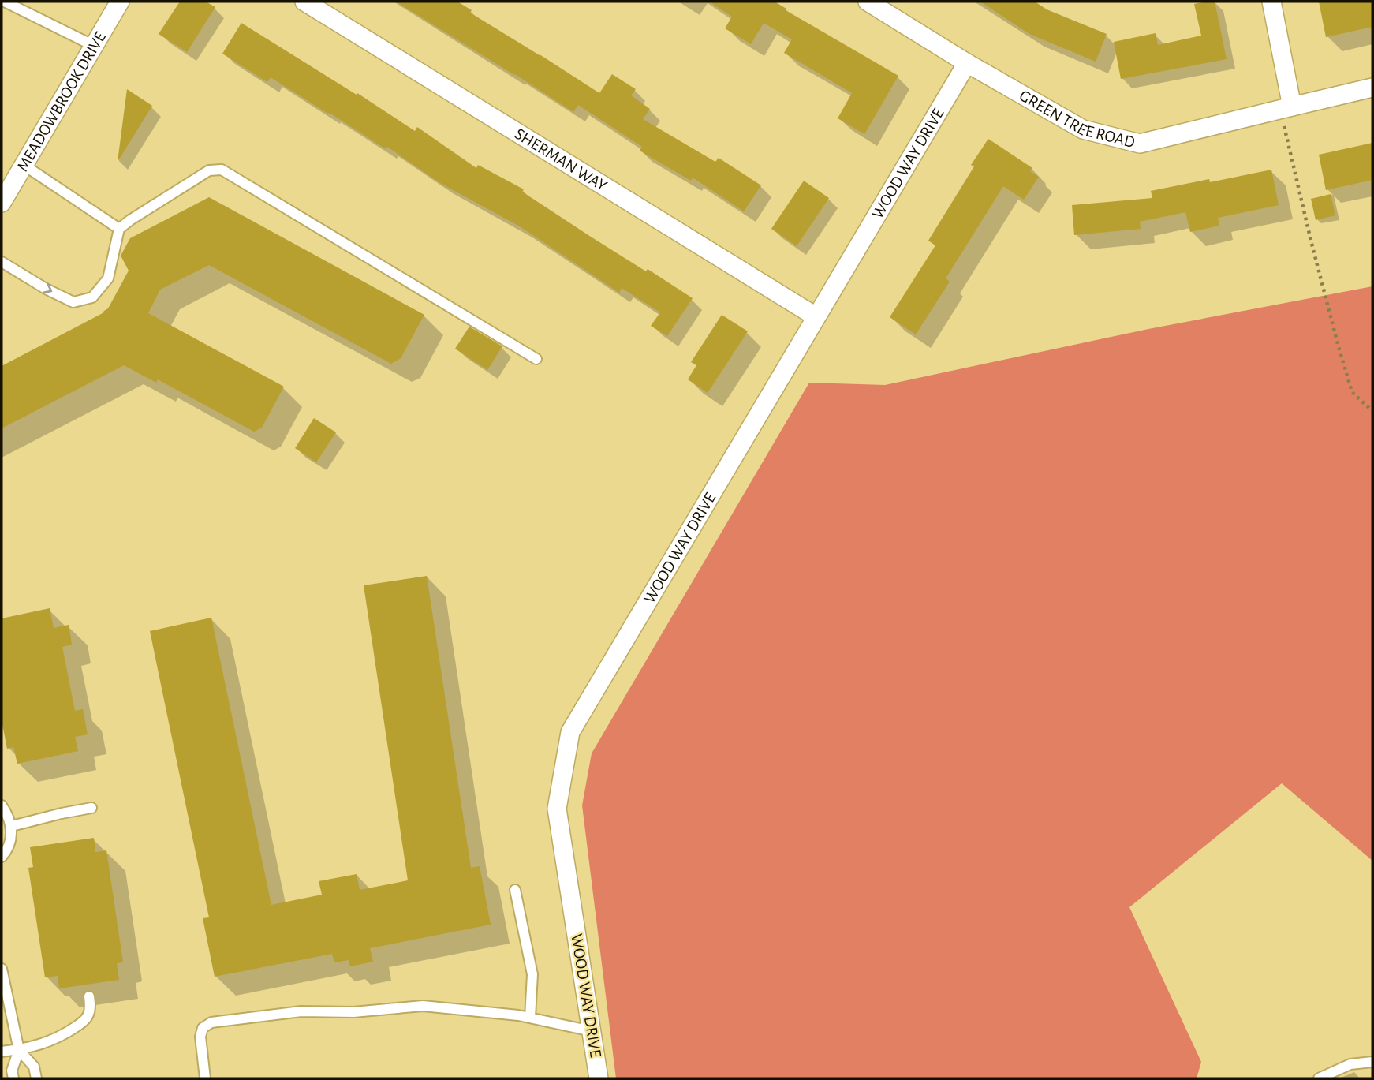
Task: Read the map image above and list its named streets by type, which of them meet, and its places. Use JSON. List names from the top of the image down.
{
  "streets": {
    "street": [
      "MEADOWBROOK DRIVE",
      "GREEN TREE ROAD",
      "SHERMAN WAY",
      "WOOD WAY DRIVE"
    ]
  },
  "crossings": [
    ["GREEN TREE ROAD", "WOOD WAY DRIVE"],
    ["SHERMAN WAY", "WOOD WAY DRIVE"]
  ]
}
